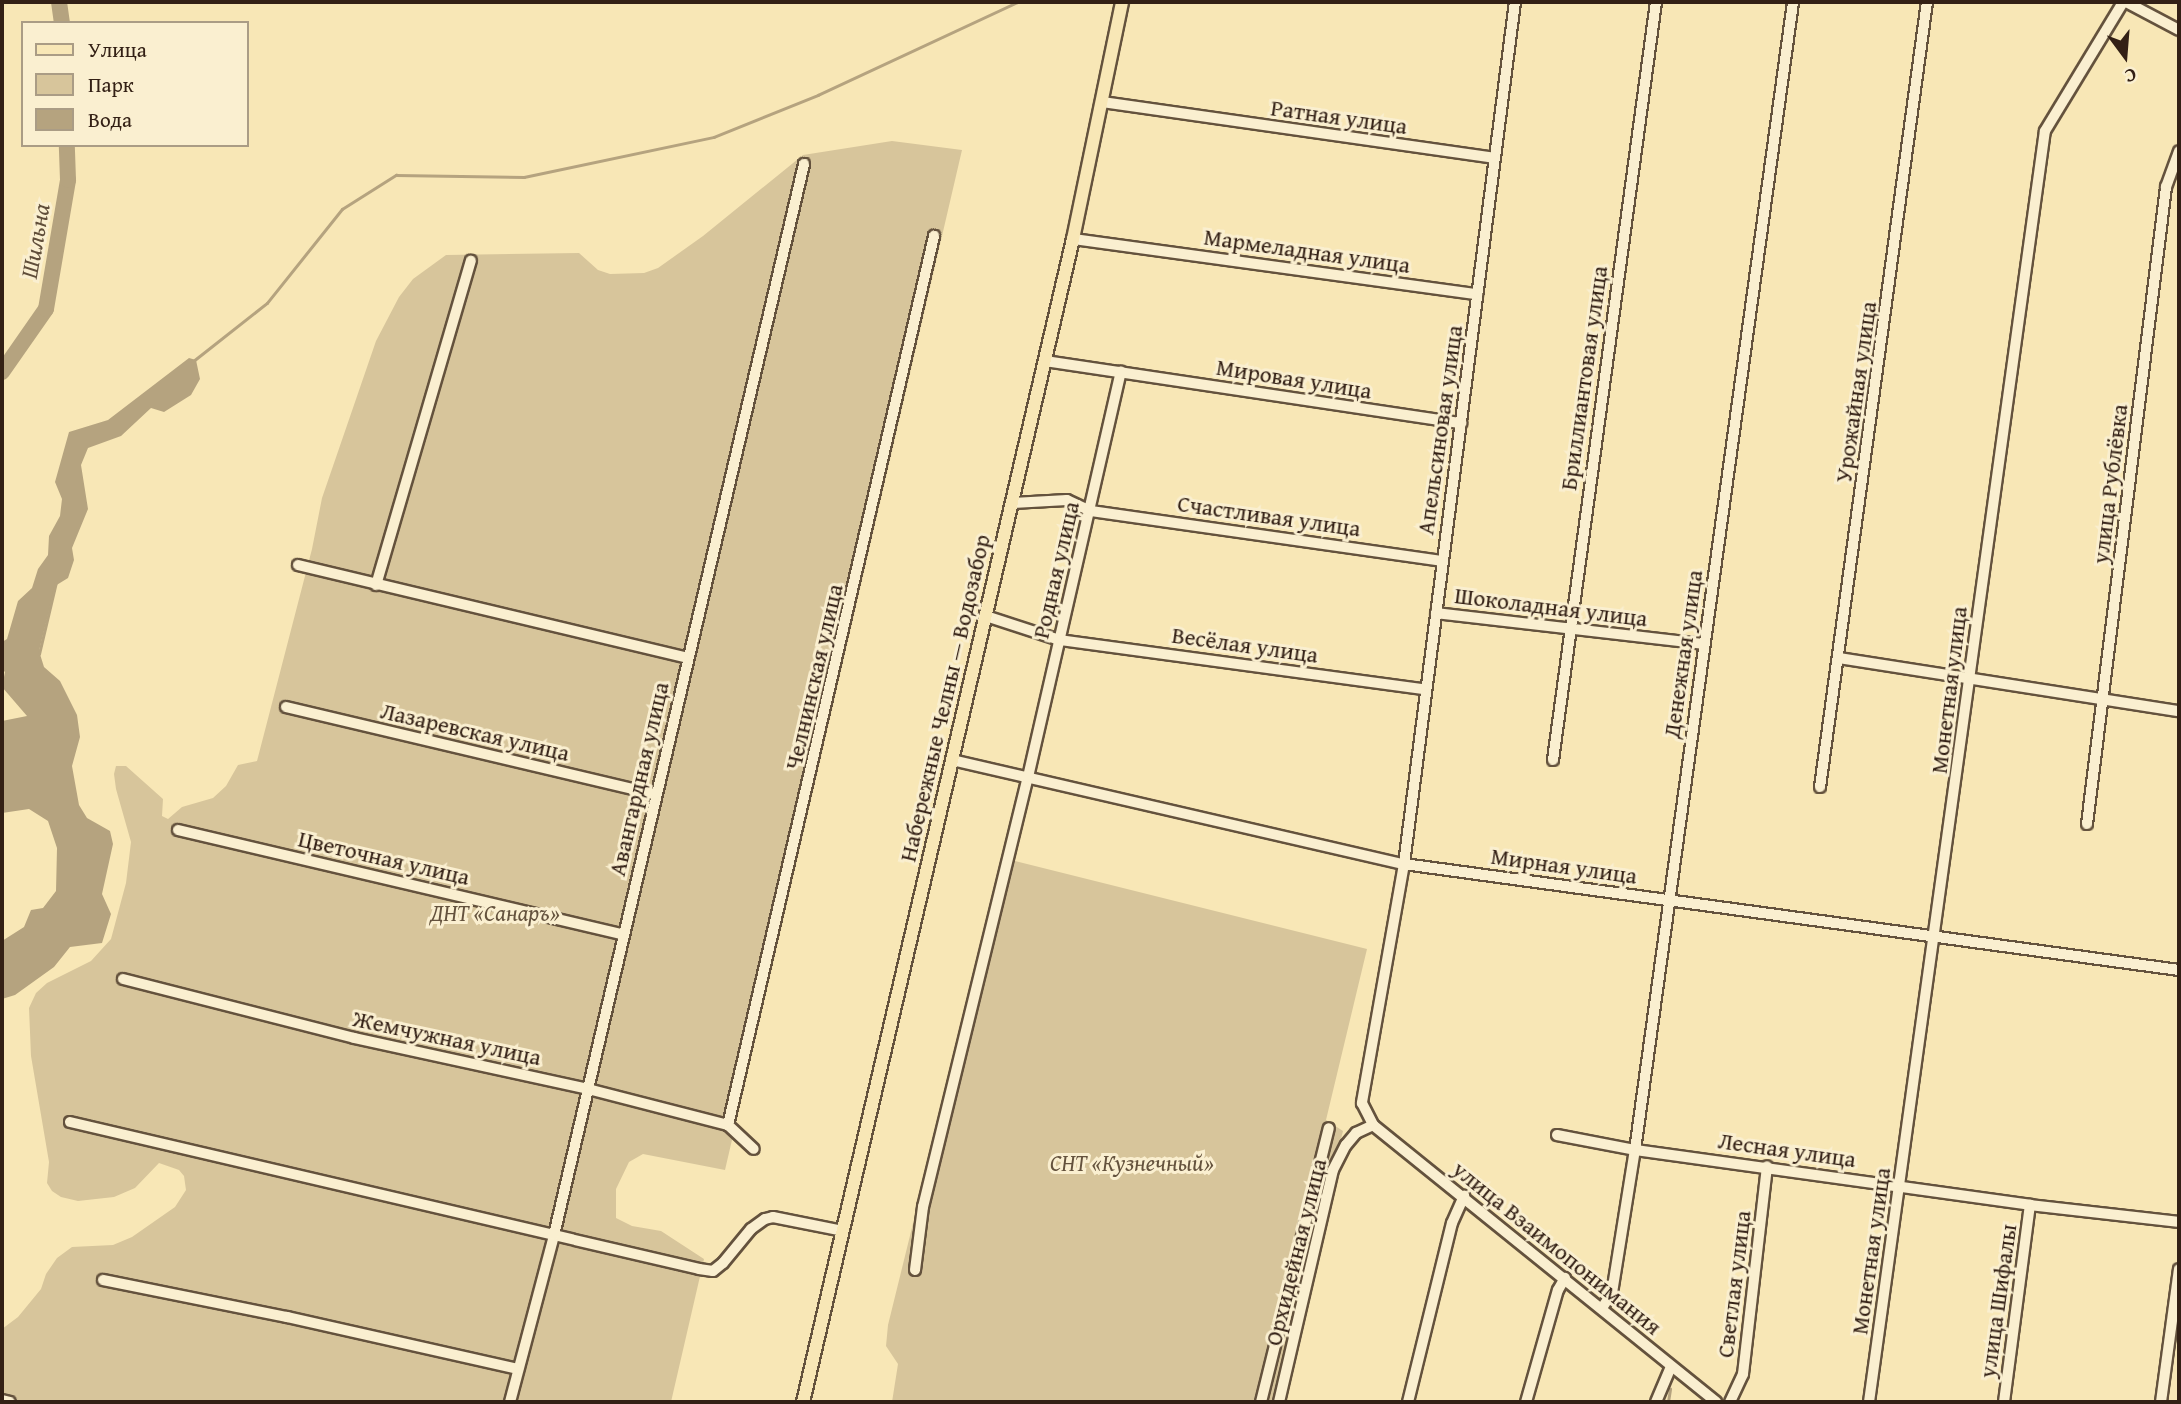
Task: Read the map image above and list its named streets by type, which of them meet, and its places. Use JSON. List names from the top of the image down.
{
  "streets": {
    "main road": ["Набережные Челны — Водозабор"],
    "street": [
      "Ратная улица",
      "Мармеладная улица",
      "Бриллиантовая улица",
      "Мировая улица",
      "Урожайная улица",
      "Апельсиновая улица",
      "улица Рублёвка",
      "Счастливая улица",
      "Родная улица",
      "Шоколадная улица",
      "Весёлая улица",
      "Денежная улица",
      "Челнинская улица",
      "Монетная улица",
      "Лазаревская улица",
      "Авангардная улица",
      "Цветочная улица",
      "Мирная улица",
      "Жемчужная улица",
      "Лесная улица",
      "улица Взаимопонимания",
      "Орхидейная улица",
      "Светлая улица",
      "улица Шифалы"
    ]
  },
  "crossings": [
    ["Ратная улица", "Апельсиновая улица"],
    ["Ратная улица", "Набережные Челны — Водозабор"],
    ["Мармеладная улица", "Апельсиновая улица"],
    ["Мармеладная улица", "Набережные Челны — Водозабор"],
    ["Бриллиантовая улица", "Шоколадная улица"],
    ["Мировая улица", "Апельсиновая улица"],
    ["Мировая улица", "Родная улица"],
    ["Мировая улица", "Набережные Челны — Водозабор"],
    ["Апельсиновая улица", "Счастливая улица"],
    ["Апельсиновая улица", "Шоколадная улица"],
    ["Апельсиновая улица", "Весёлая улица"],
    ["Апельсиновая улица", "Мирная улица"],
    ["Апельсиновая улица", "улица Взаимопонимания"],
    ["Апельсиновая улица", "Орхидейная улица"],
    ["Счастливая улица", "Родная улица"],
    ["Счастливая улица", "Набережные Челны — Водозабор"],
    ["Родная улица", "Весёлая улица"],
    ["Родная улица", "Мирная улица"],
    ["Шоколадная улица", "Денежная улица"],
    ["Весёлая улица", "Набережные Челны — Водозабор"],
    ["Денежная улица", "Мирная улица"],
    ["Денежная улица", "Лесная улица"],
    ["Денежная улица", "улица Взаимопонимания"],
    ["Челнинская улица", "Жемчужная улица"],
    ["Монетная улица", "Мирная улица"],
    ["Монетная улица", "Лесная улица"],
    ["Набережные Челны — Водозабор", "Мирная улица"],
    ["Лазаревская улица", "Авангардная улица"],
    ["Авангардная улица", "Цветочная улица"],
    ["Авангардная улица", "Жемчужная улица"],
    ["Лесная улица", "Светлая улица"],
    ["Лесная улица", "улица Шифалы"],
    ["улица Взаимопонимания", "Орхидейная улица"]
  ],
  "water": ["Шильна"],
  "parks": ["ДНТ «Санаръ»", "СНТ «Кузнечный»"],
  "legend": ["Улица", "Парк", "Вода"],
  "north": "bottom"
}
